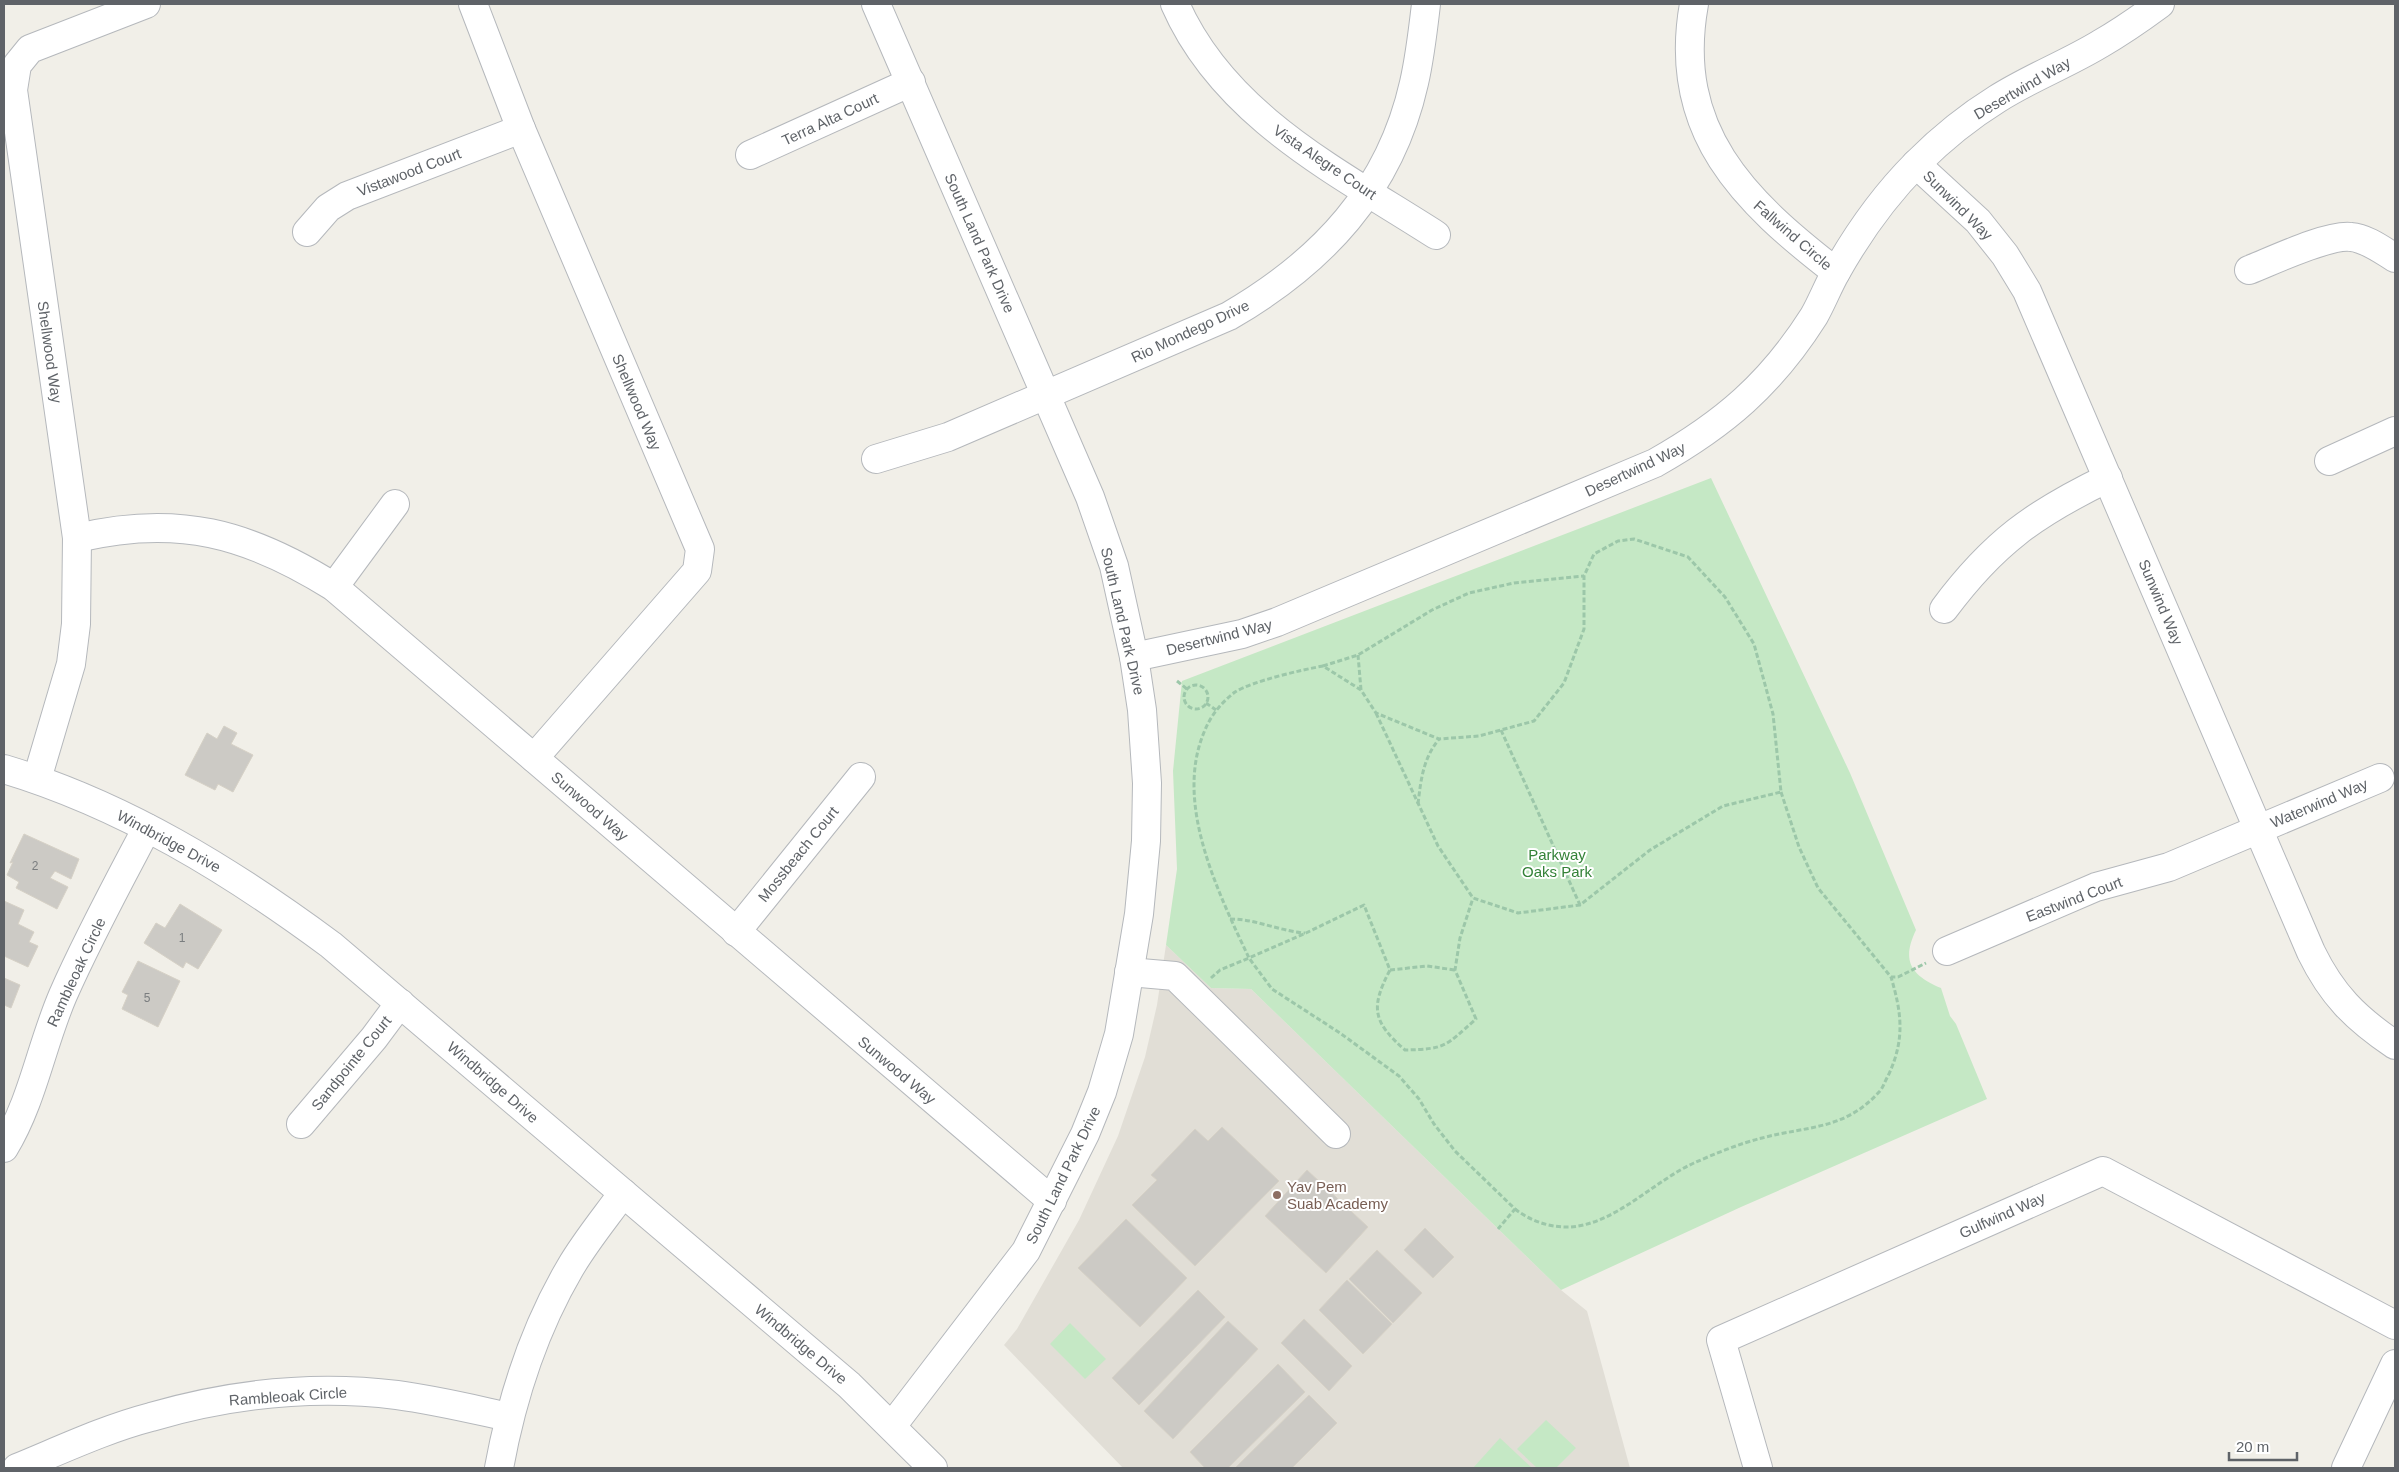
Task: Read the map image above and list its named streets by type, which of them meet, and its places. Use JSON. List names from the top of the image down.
{
  "streets": {
    "street": [
      "Desertwind Way",
      "Terra Alta Court",
      "Vista Alegre Court",
      "Vistawood Court",
      "Sunwind Way",
      "Fallwind Circle",
      "South Land Park Drive",
      "Rio Mondego Drive",
      "Shellwood Way",
      "Waterwind Way",
      "Sunwood Way",
      "Windbridge Drive",
      "Mossbeach Court",
      "Eastwind Court",
      "Rambleoak Circle",
      "Sandpointe Court",
      "Gulfwind Way"
    ]
  },
  "crossings": [
    ["Desertwind Way", "Sunwind Way"],
    ["Desertwind Way", "Fallwind Circle"],
    ["Desertwind Way", "South Land Park Drive"],
    ["Terra Alta Court", "South Land Park Drive"],
    ["Vista Alegre Court", "Rio Mondego Drive"],
    ["Vistawood Court", "Shellwood Way"],
    ["Sunwind Way", "Waterwind Way"],
    ["Sunwind Way", "Eastwind Court"],
    ["South Land Park Drive", "Rio Mondego Drive"],
    ["South Land Park Drive", "Sunwood Way"],
    ["South Land Park Drive", "Windbridge Drive"],
    ["Shellwood Way", "Sunwood Way"],
    ["Shellwood Way", "Windbridge Drive"],
    ["Waterwind Way", "Eastwind Court"],
    ["Sunwood Way", "Mossbeach Court"],
    ["Windbridge Drive", "Rambleoak Circle"],
    ["Windbridge Drive", "Sandpointe Court"]
  ],
  "parks": ["Parkway Oaks Park"],
  "places": ["Yav Pem Suab Academy"],
  "house_numbers": ["2", "1", "5"],
  "scale_bar": "20 m"
}
